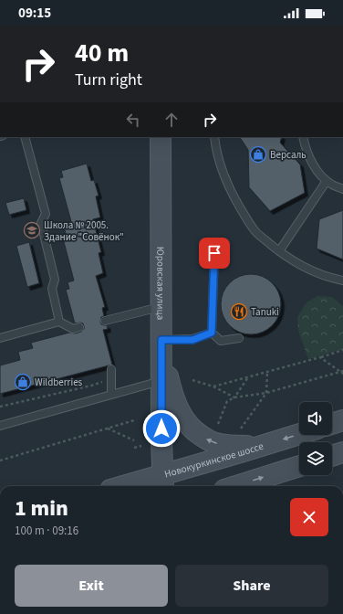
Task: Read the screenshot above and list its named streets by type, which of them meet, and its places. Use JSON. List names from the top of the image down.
{
  "streets": {
    "street": ["Юровская улица", "Новокуркинское шоссе"]
  },
  "crossings": [
    ["Юровская улица", "Новокуркинское шоссе"]
  ],
  "places": {
    "shop": ["Версаль", "Wildberries"],
    "school or university": ["Школа № 2005. Здание \"Совёнок\""],
    "restaurant": ["Tanuki"]
  },
  "page": {
    "status": "09:15",
    "turn": ["40 m", "Turn right"],
    "heading": ["1 min", "100 m · 09:16"],
    "buttons": ["Exit", "Share"]
  }
}
